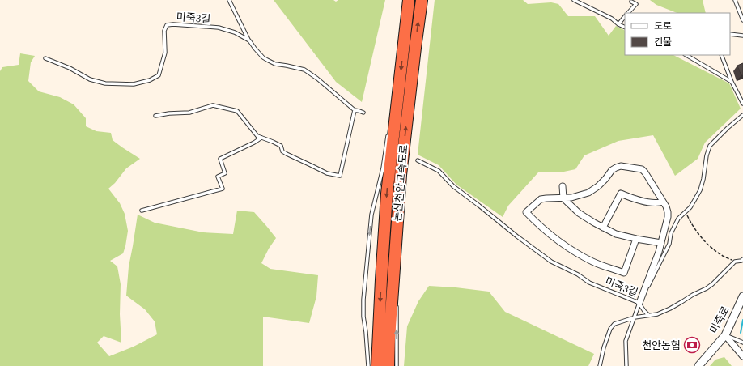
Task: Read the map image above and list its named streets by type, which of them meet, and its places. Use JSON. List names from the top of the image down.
{
  "streets": {
    "highway": ["논산천안고속도로"],
    "street": ["미죽로"],
    "lane": ["미죽3길"]
  },
  "places": {
    "bank": ["천안농협"]
  },
  "legend": ["도로", "건물"]
}
